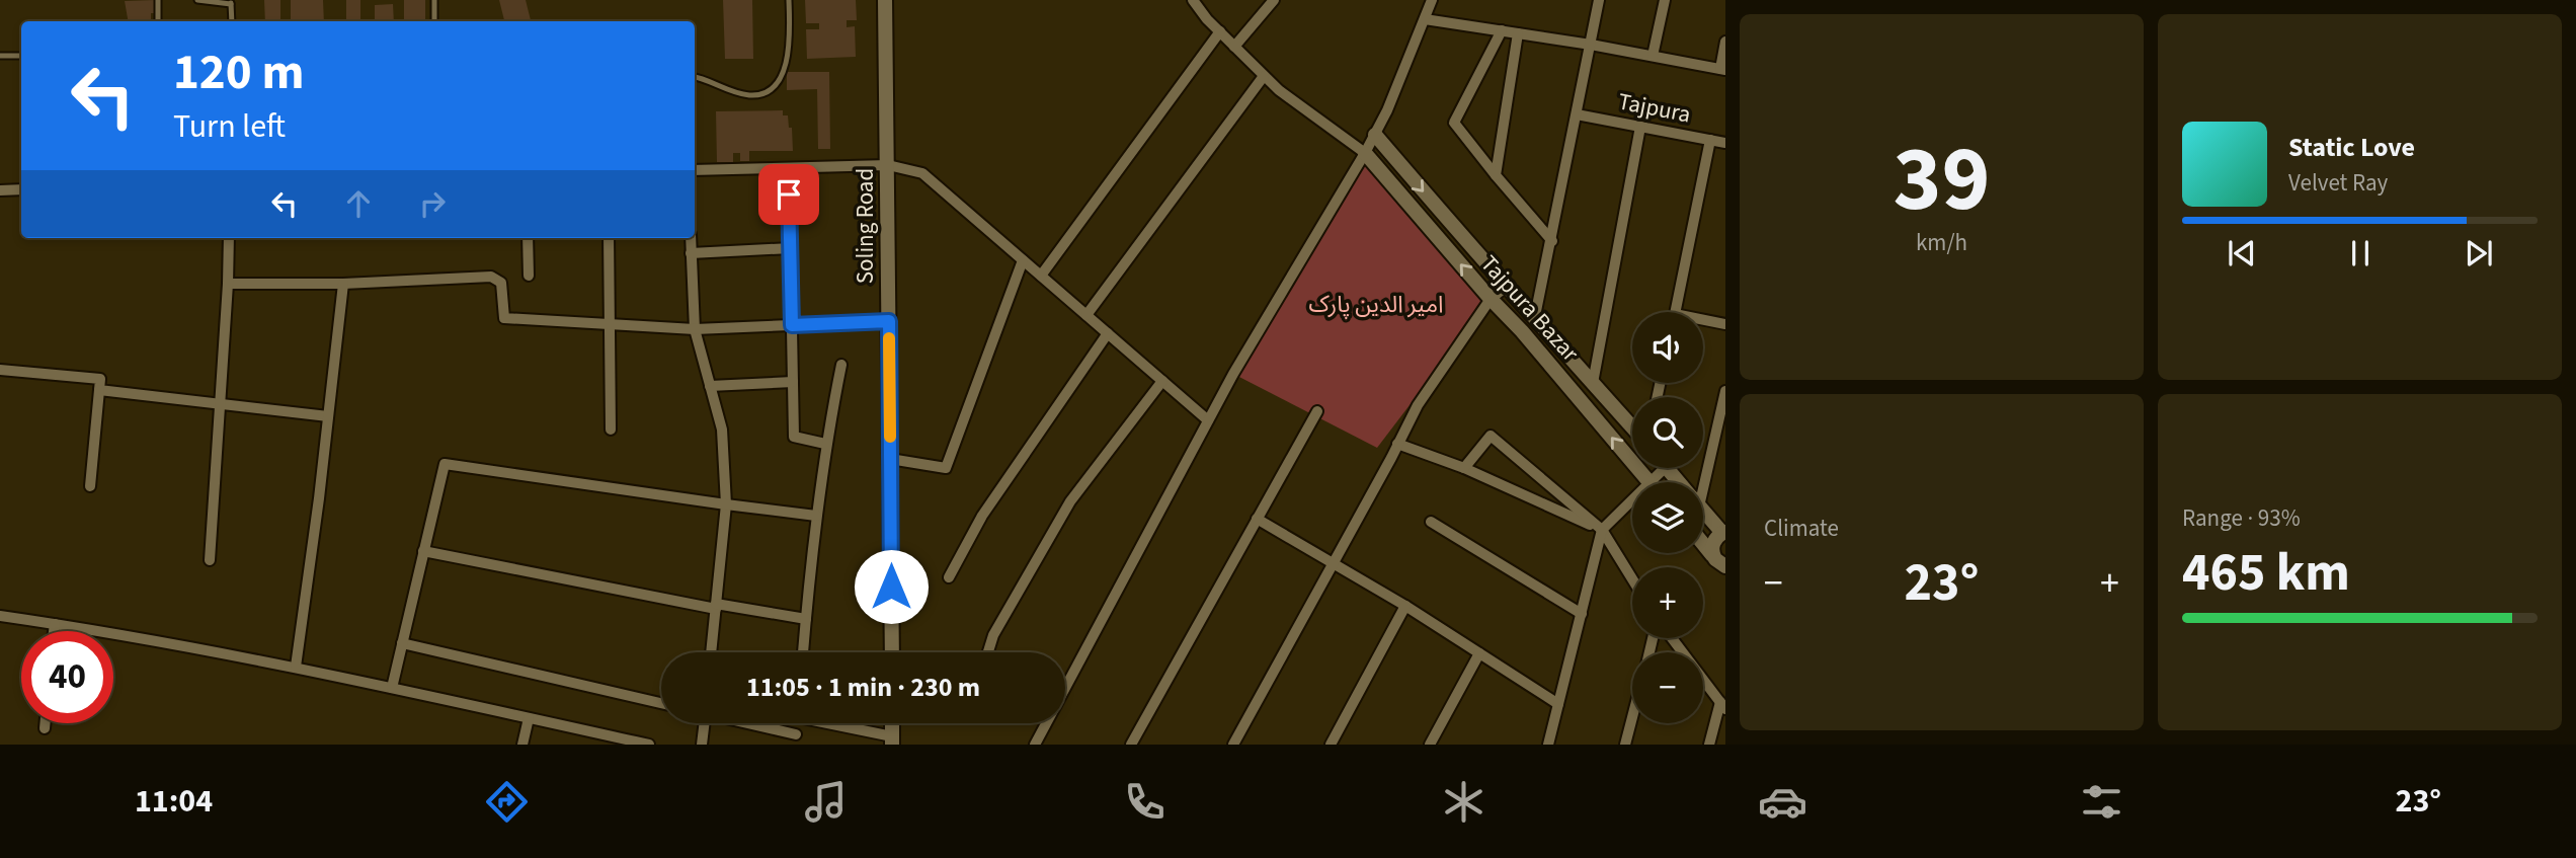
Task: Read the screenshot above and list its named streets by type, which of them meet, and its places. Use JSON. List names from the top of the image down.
{
  "streets": {
    "street": ["Tajpura", "Soling Road", "Tajpura Bazar"]
  },
  "parks": ["امیر الدین پارک"],
  "page": {
    "tile": [
      ["39", "km/h"],
      "Climate",
      ["Range · 93%", "465 km"]
    ],
    "turn": ["120 m", "Turn left"],
    "song": ["Static Love", "Velvet Ray"],
    "map_buttons": ["+", "−"],
    "heat": ["−", "23°", "+"],
    "limit": "40",
    "trip": "11:05 · 1 min · 230 m",
    "tabs": ["11:04", "23°"]
  }
}
